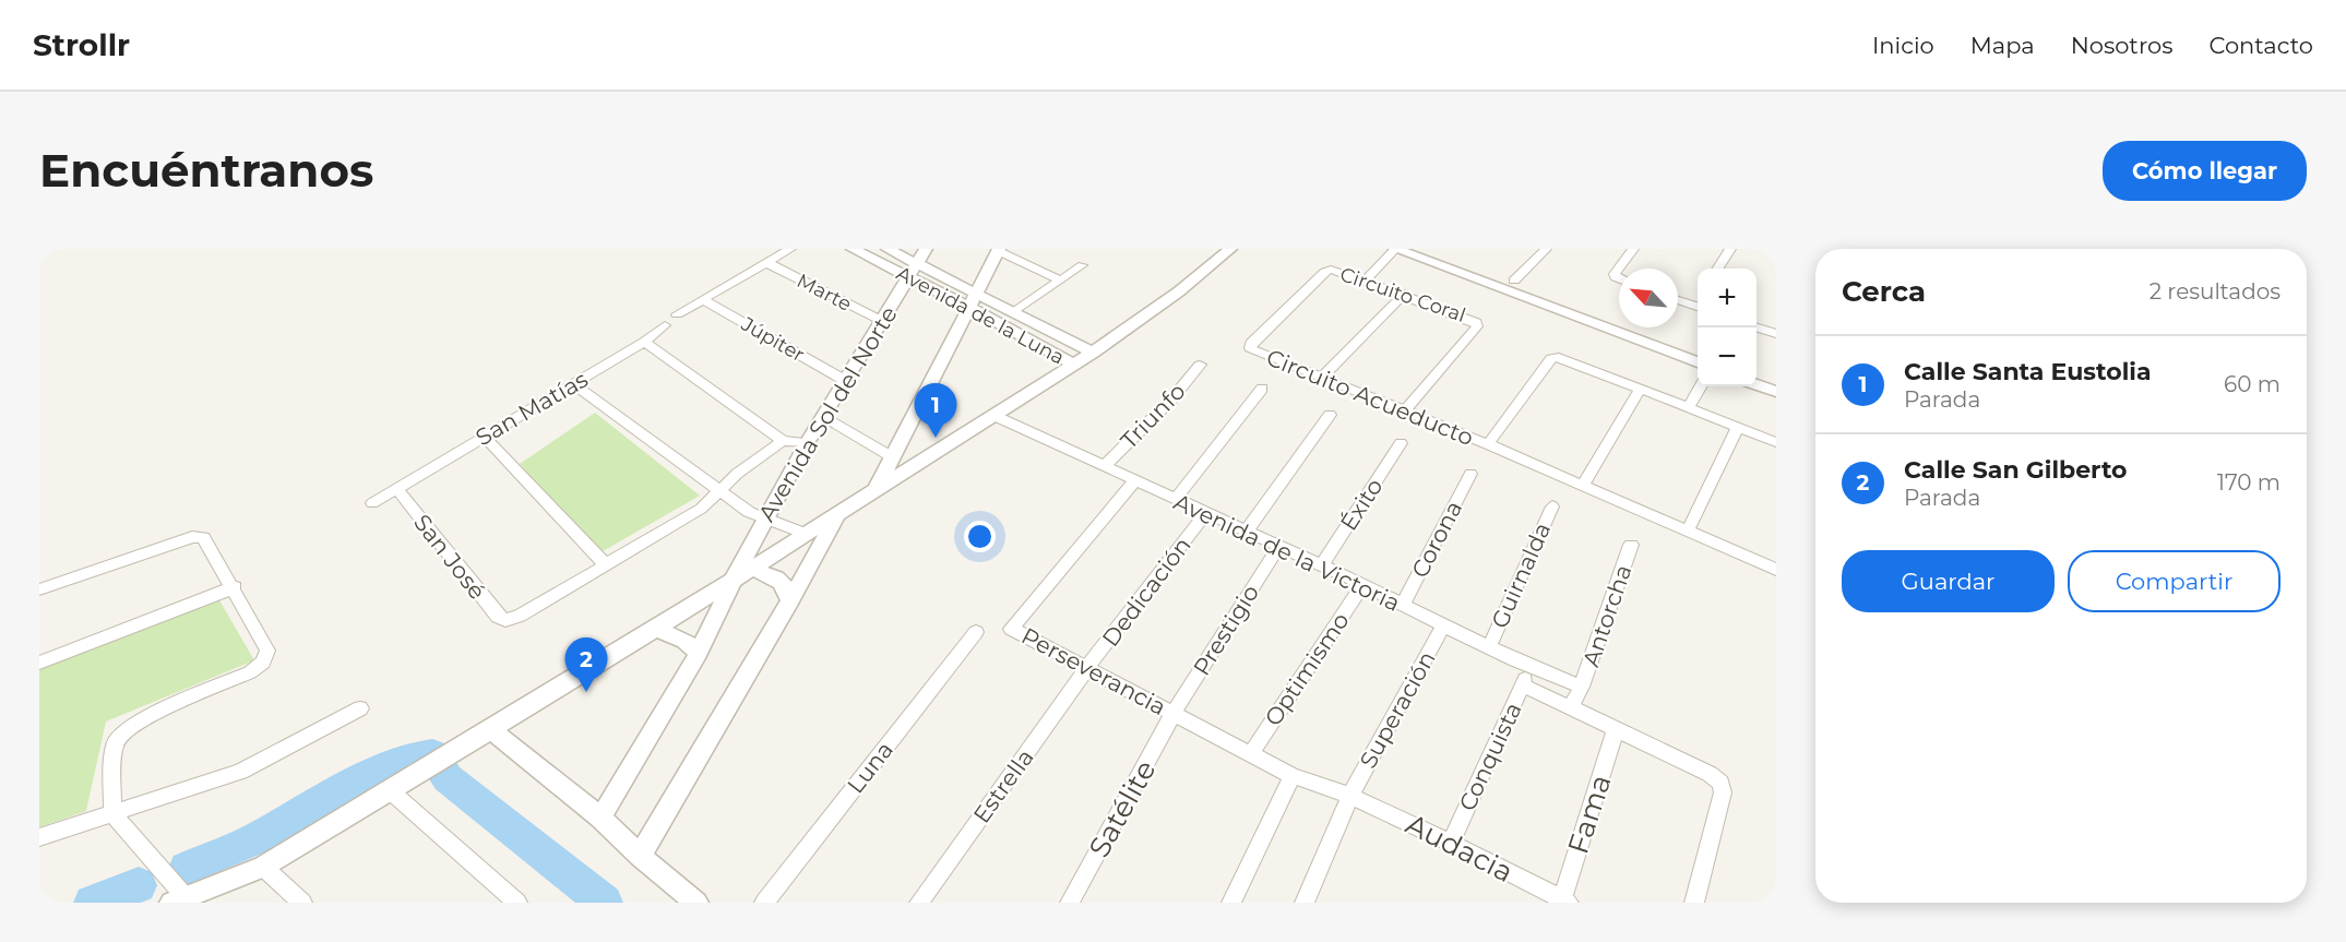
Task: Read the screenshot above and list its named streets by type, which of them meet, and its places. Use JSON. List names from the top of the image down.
{
  "streets": {
    "street": [
      "Marte",
      "Circuito Coral",
      "Avenida de la Luna",
      "Júpiter",
      "Circuito Acueducto",
      "San Matías",
      "Avenida Sol del Norte",
      "Triunfo",
      "Éxito",
      "Corona",
      "Avenida de la Victoria",
      "San José",
      "Guirnalda",
      "Dedicación",
      "Antorcha",
      "Prestigio",
      "Optimismo",
      "Perseverancia",
      "Superación",
      "Conquista",
      "Luna",
      "Estrella",
      "Satélite",
      "Fama",
      "Audacia"
    ]
  },
  "crossings": [
    ["Marte", "Avenida Sol del Norte"],
    ["Circuito Coral", "Circuito Acueducto"],
    ["Avenida de la Luna", "Avenida Sol del Norte"],
    ["Júpiter", "Avenida Sol del Norte"],
    ["San Matías", "San José"],
    ["Triunfo", "Avenida de la Victoria"],
    ["Éxito", "Avenida de la Victoria"],
    ["Corona", "Avenida de la Victoria"],
    ["Avenida de la Victoria", "Guirnalda"],
    ["Avenida de la Victoria", "Dedicación"],
    ["Avenida de la Victoria", "Antorcha"],
    ["Avenida de la Victoria", "Prestigio"],
    ["Avenida de la Victoria", "Optimismo"],
    ["Avenida de la Victoria", "Perseverancia"],
    ["Avenida de la Victoria", "Superación"],
    ["Avenida de la Victoria", "Conquista"],
    ["Dedicación", "Perseverancia"],
    ["Dedicación", "Estrella"],
    ["Prestigio", "Perseverancia"],
    ["Prestigio", "Satélite"],
    ["Optimismo", "Perseverancia"],
    ["Perseverancia", "Superación"],
    ["Perseverancia", "Estrella"],
    ["Perseverancia", "Satélite"],
    ["Perseverancia", "Audacia"],
    ["Superación", "Audacia"],
    ["Conquista", "Audacia"],
    ["Fama", "Audacia"]
  ],
  "north": "top left",
  "page": {
    "header": "Strollr",
    "nav": [
      "Inicio",
      "Mapa",
      "Nosotros",
      "Contacto"
    ],
    "buttons": [
      "Cómo llegar",
      ["Guardar", "Compartir"]
    ],
    "title": "Encuéntranos",
    "heading": ["Cerca", "2 resultados"],
    "map_buttons": ["+", "−"],
    "list": [
      {
        "mark": "1",
        "name": "Calle Santa Eustolia",
        "note": "Parada",
        "value": "60 m"
      },
      {
        "mark": "2",
        "name": "Calle San Gilberto",
        "note": "Parada",
        "value": "170 m"
      }
    ],
    "pins": ["1", "2"]
  }
}
